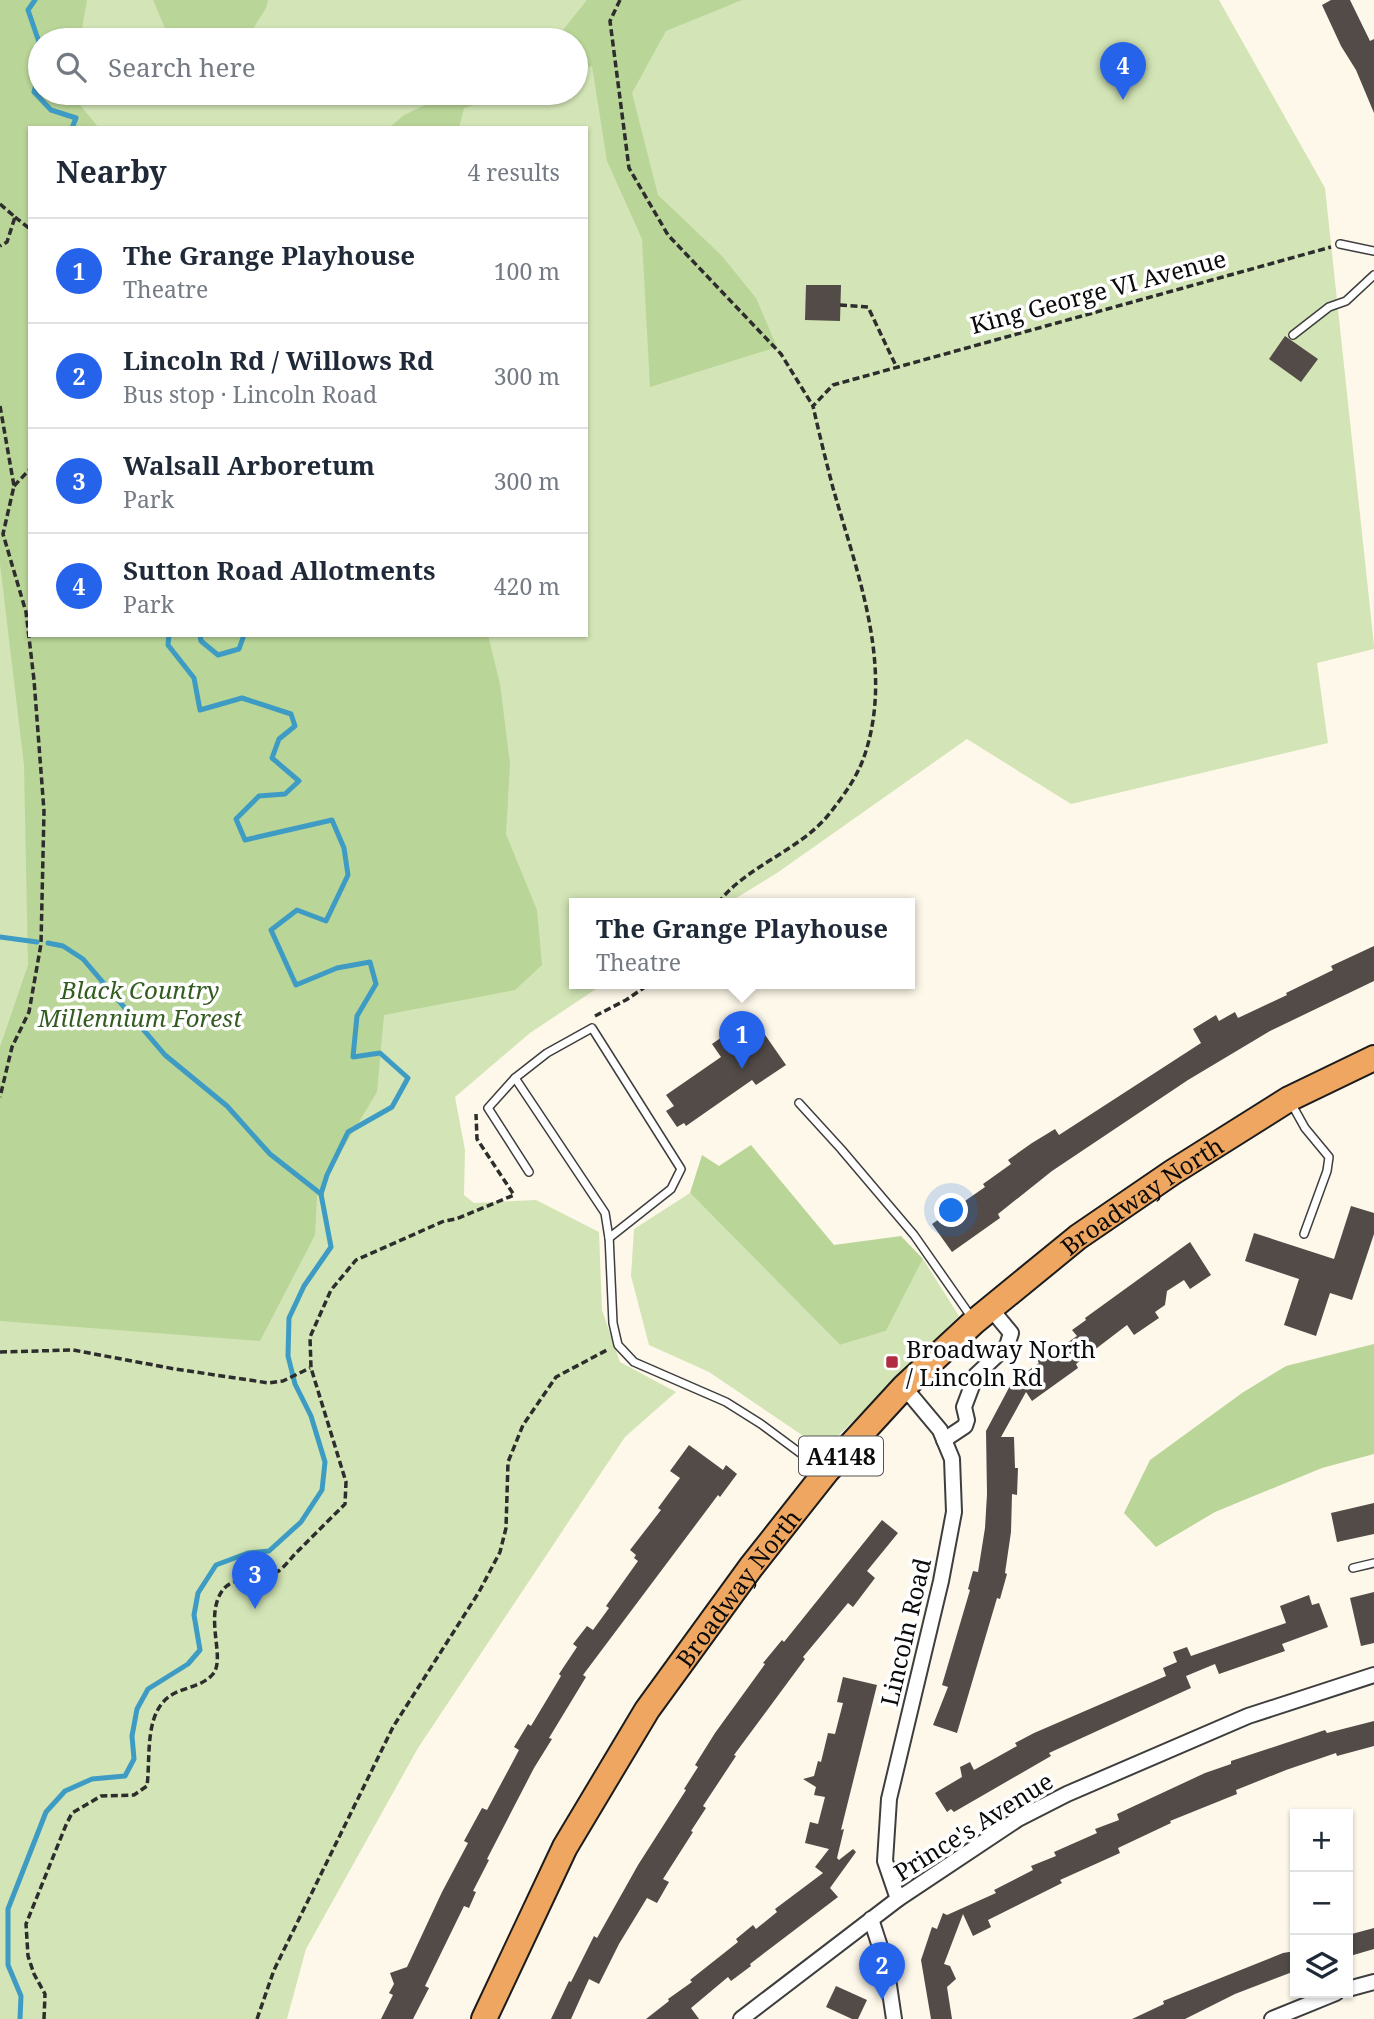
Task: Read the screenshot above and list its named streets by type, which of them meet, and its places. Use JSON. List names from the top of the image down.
{
  "streets": {
    "highway": ["Broadway North", "A4148"],
    "street": ["Lincoln Road", "Prince's Avenue"],
    "path": ["King George VI Avenue"]
  },
  "crossings": [
    ["Broadway North", "Lincoln Road"],
    ["Lincoln Road", "Prince's Avenue"]
  ],
  "parks": ["Black Country Millennium Forest"],
  "places": {
    "transit": ["Broadway North / Lincoln Rd"]
  },
  "page": {
    "search": "Search here",
    "pins": [
      "4",
      "1",
      "3",
      "2"
    ],
    "heading": ["Nearby", "4 results"],
    "list": [
      {
        "mark": "1",
        "name": "The Grange Playhouse",
        "note": "Theatre",
        "value": "100 m"
      },
      {
        "mark": "2",
        "name": "Lincoln Rd / Willows Rd",
        "note": "Bus stop · Lincoln Road",
        "value": "300 m"
      },
      {
        "mark": "3",
        "name": "Walsall Arboretum",
        "note": "Park",
        "value": "300 m"
      },
      {
        "mark": "4",
        "name": "Sutton Road Allotments",
        "note": "Park",
        "value": "420 m"
      }
    ],
    "popup": ["The Grange Playhouse", "Theatre"],
    "map_buttons": ["+", "−"]
  }
}
